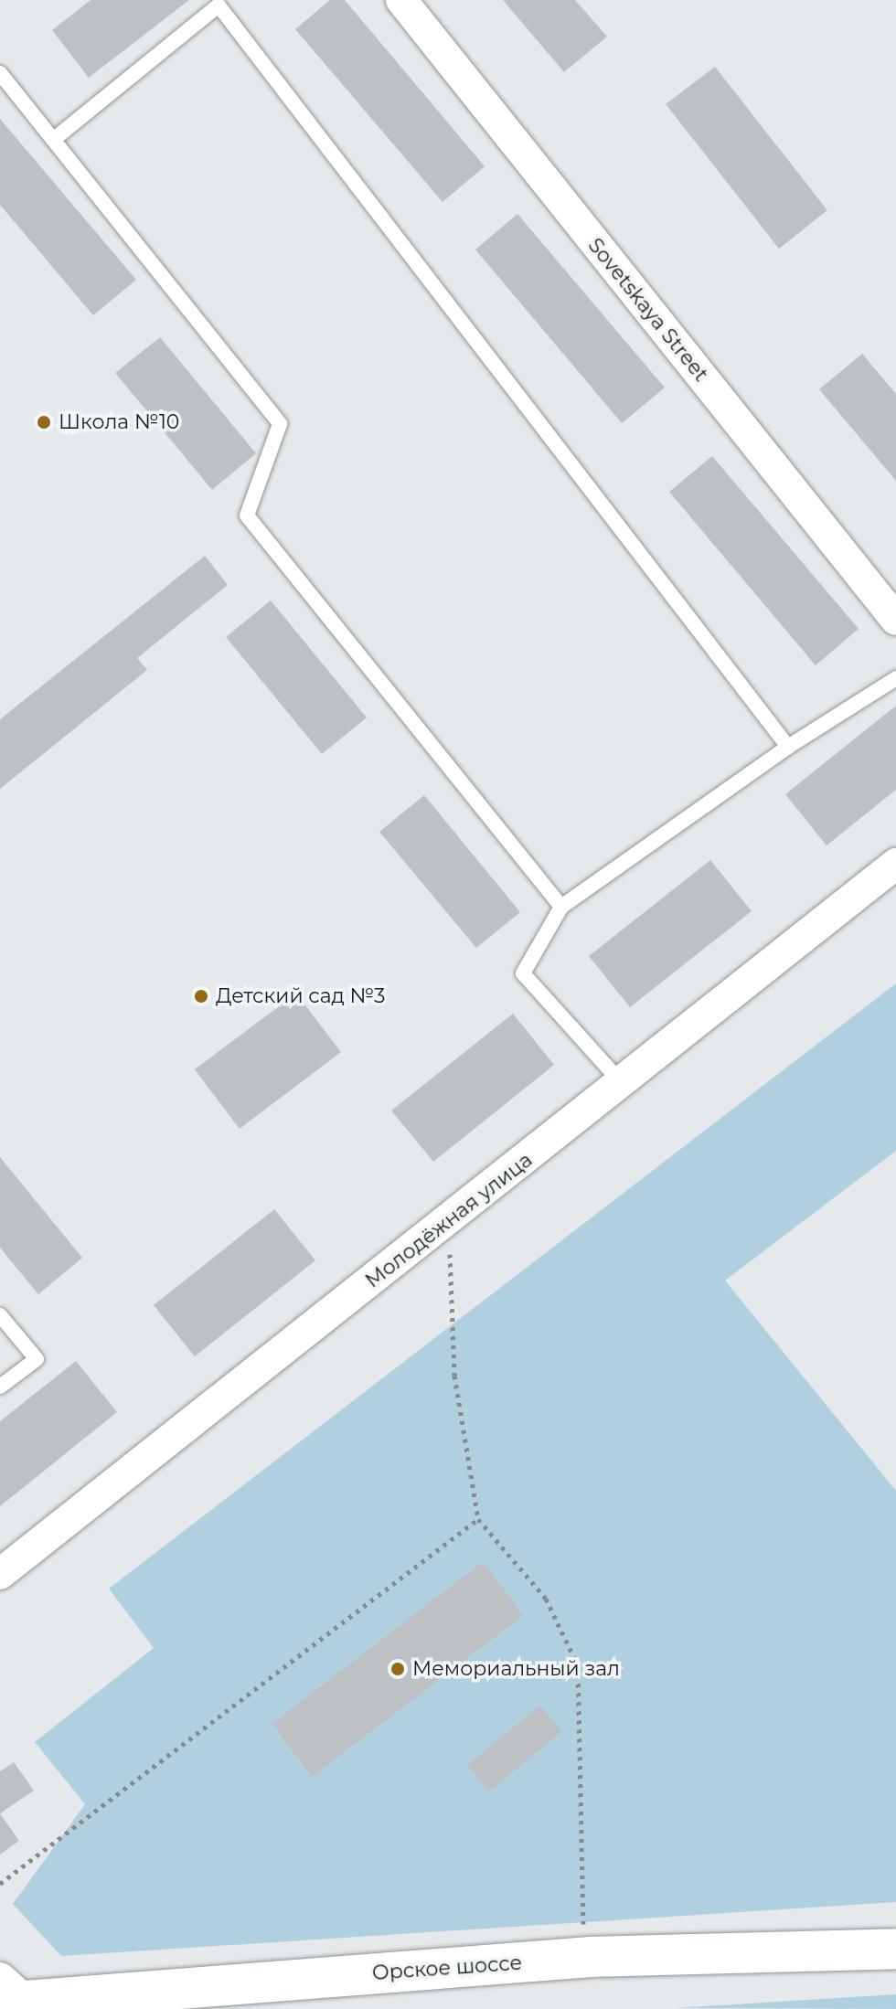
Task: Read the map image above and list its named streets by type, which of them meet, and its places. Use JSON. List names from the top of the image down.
{
  "streets": {
    "main road": ["Орское шоссе"],
    "street": ["Sovetskaya Street", "Молодёжная улица"]
  },
  "places": ["Школа №10", "Детский сад №3", "Мемориальный зал"]
}
